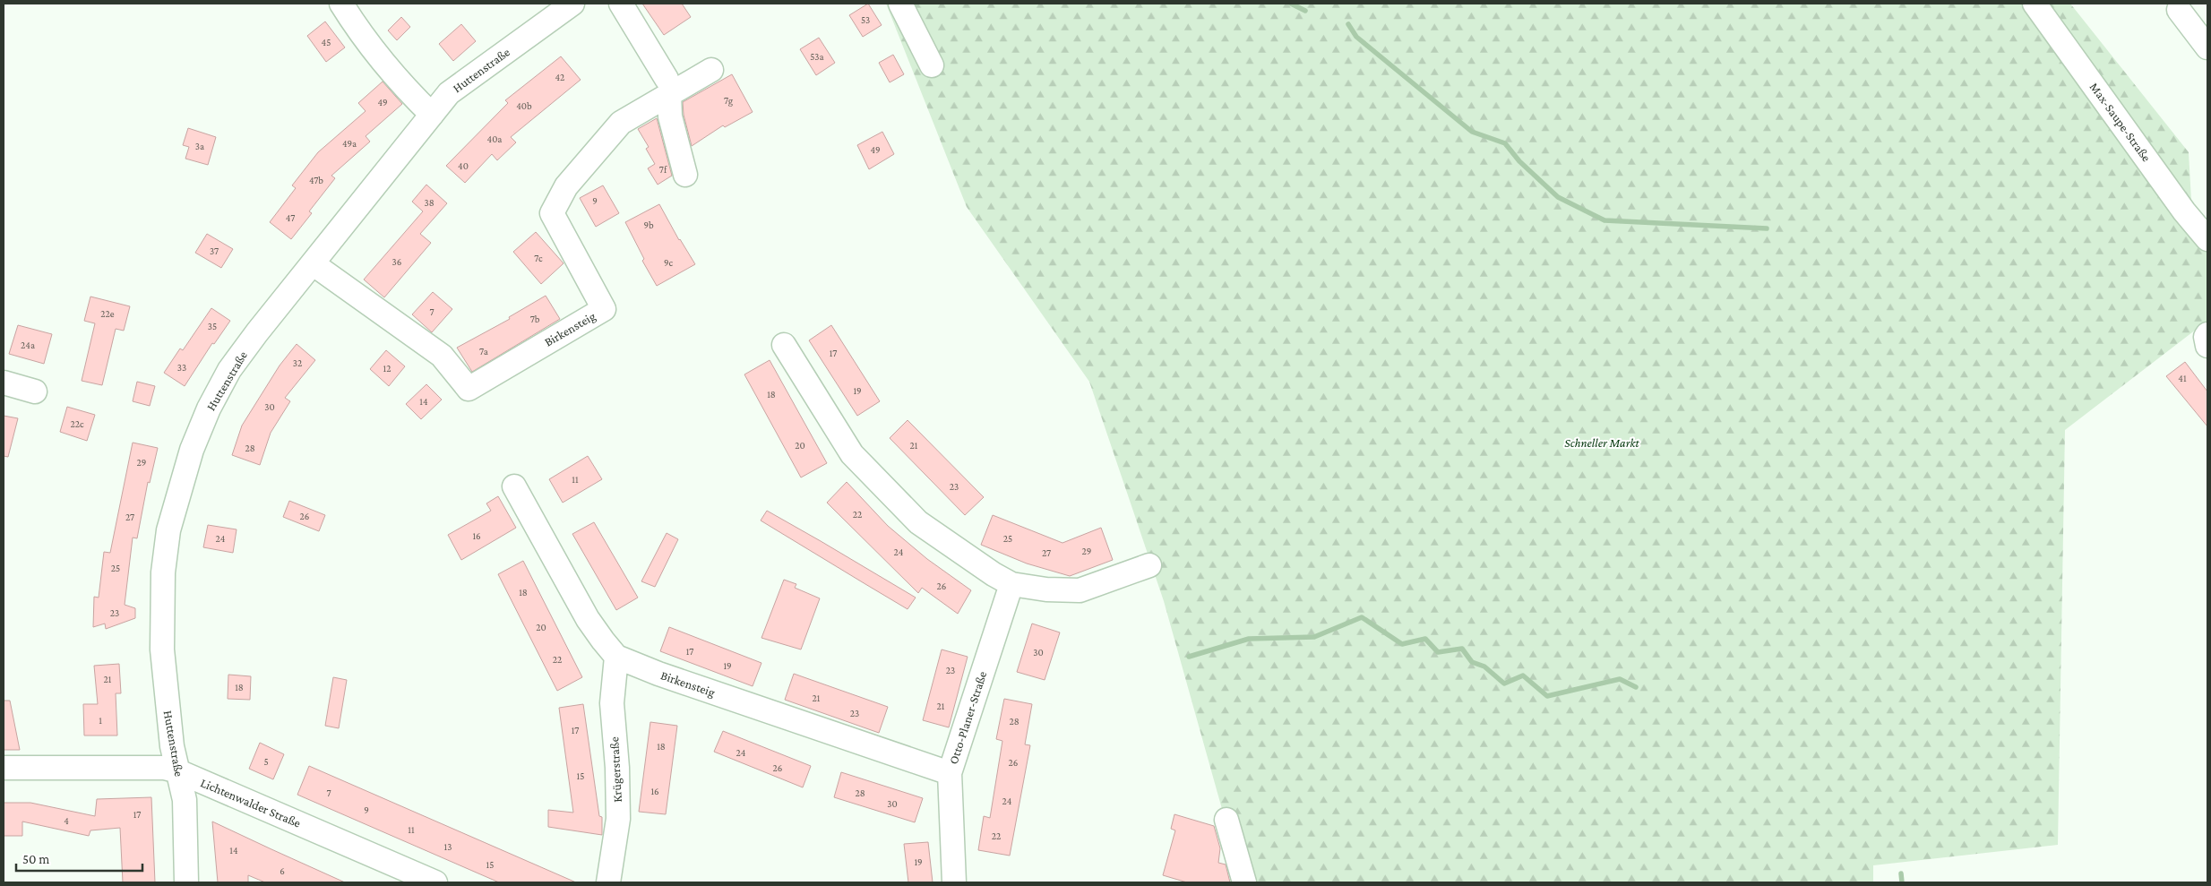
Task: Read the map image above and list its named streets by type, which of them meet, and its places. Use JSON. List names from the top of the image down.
{
  "streets": {
    "street": [
      "Huttenstraße",
      "Max-Saupe-Straße",
      "Birkensteig",
      "Otto-Planer-Straße",
      "Krügerstraße",
      "Lichtenwalder Straße"
    ]
  },
  "crossings": [
    ["Huttenstraße", "Birkensteig"],
    ["Huttenstraße", "Lichtenwalder Straße"],
    ["Birkensteig", "Otto-Planer-Straße"],
    ["Birkensteig", "Krügerstraße"]
  ],
  "parks": ["Schneller Markt"],
  "house_numbers": [
    "53",
    "45",
    "53a",
    "42",
    "7g",
    "49",
    "40b",
    "40a",
    "49a",
    "3a",
    "49",
    "40",
    "7f",
    "47b",
    "9",
    "38",
    "47",
    "9b",
    "37",
    "7c",
    "36",
    "9c",
    "7",
    "22e",
    "7b",
    "35",
    "24a",
    "7a",
    "17",
    "32",
    "33",
    "12",
    "41",
    "19",
    "18",
    "14",
    "30",
    "22c",
    "20",
    "21",
    "28",
    "29",
    "11",
    "23",
    "22",
    "26",
    "27",
    "16",
    "24",
    "25",
    "29",
    "24",
    "27",
    "25",
    "26",
    "18",
    "23",
    "20",
    "17",
    "30",
    "22",
    "19",
    "23",
    "21",
    "18",
    "21",
    "21",
    "23",
    "1",
    "28",
    "17",
    "18",
    "24",
    "5",
    "26",
    "26",
    "15",
    "16",
    "7",
    "28",
    "24",
    "30",
    "9",
    "17",
    "4",
    "11",
    "22",
    "13",
    "14",
    "19",
    "15",
    "6"
  ],
  "scale_bar": "50 m"
}
